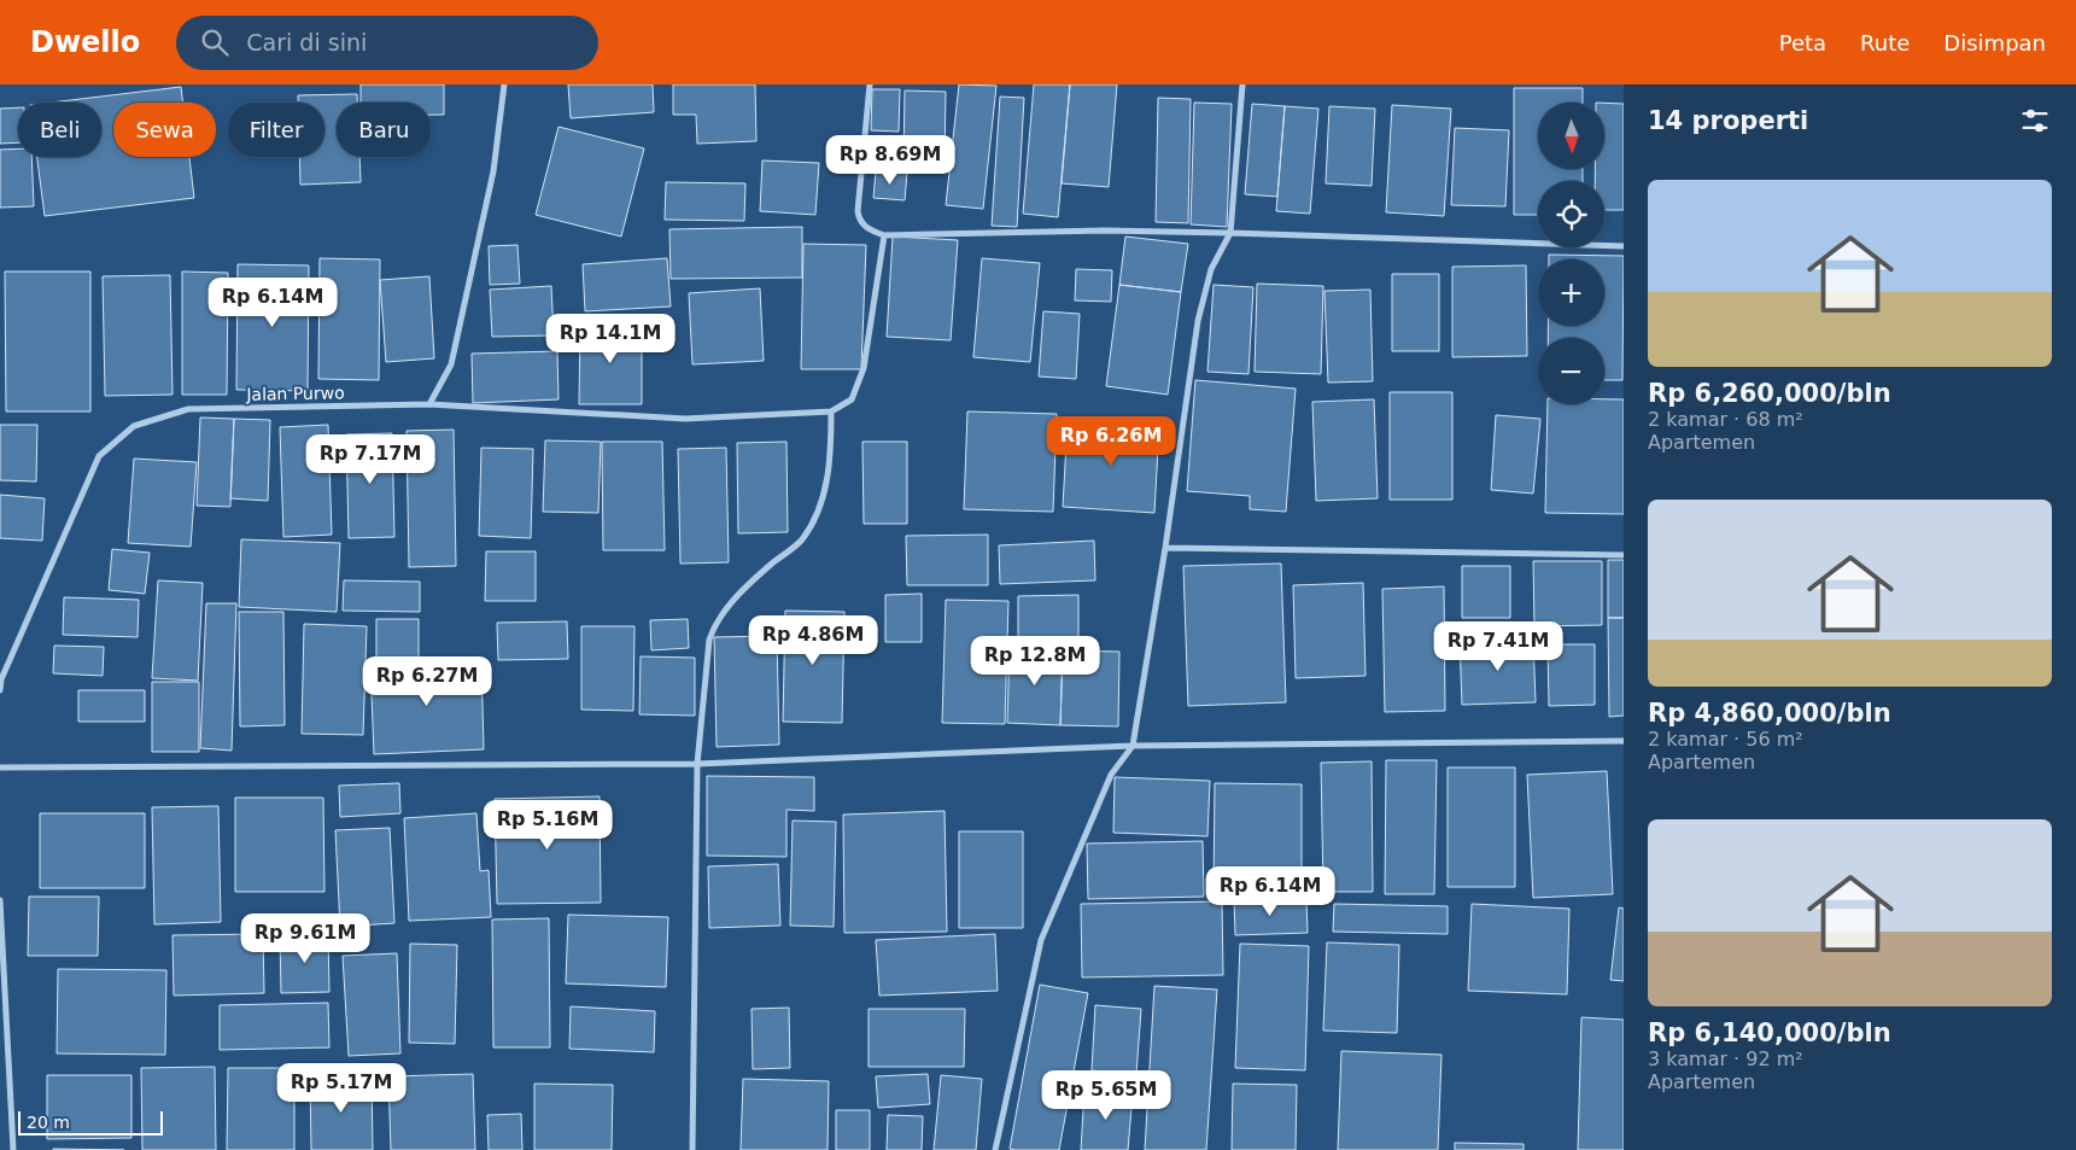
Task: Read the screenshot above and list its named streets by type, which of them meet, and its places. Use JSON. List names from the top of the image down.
{
  "streets": {
    "street": ["Jalan Purwo"]
  },
  "scale_bar": "20 m",
  "north": "bottom",
  "page": {
    "header": "Dwello",
    "search": "Cari di sini",
    "nav": ["Peta", "Rute", "Disimpan"],
    "heading": "14 properti",
    "map_buttons": ["+", "−"],
    "chip": [
      "Beli",
      "Sewa",
      "Filter",
      "Baru"
    ],
    "price": [
      "Rp 8.69M",
      "Rp 6.14M",
      "Rp 14.1M",
      "Rp 6.26M",
      "Rp 7.17M",
      "Rp 4.86M",
      "Rp 7.41M",
      "Rp 12.8M",
      "Rp 6.27M",
      "Rp 5.16M",
      "Rp 6.14M",
      "Rp 9.61M",
      "Rp 5.17M",
      "Rp 5.65M"
    ],
    "list": [
      {
        "name": "Rp 6,260,000/bln",
        "note": "2 kamar · 68 m² · Apartemen"
      },
      {
        "name": "Rp 4,860,000/bln",
        "note": "2 kamar · 56 m² · Apartemen"
      },
      {
        "name": "Rp 6,140,000/bln",
        "note": "3 kamar · 92 m² · Apartemen"
      }
    ],
    "scale": "20 m"
  }
}
